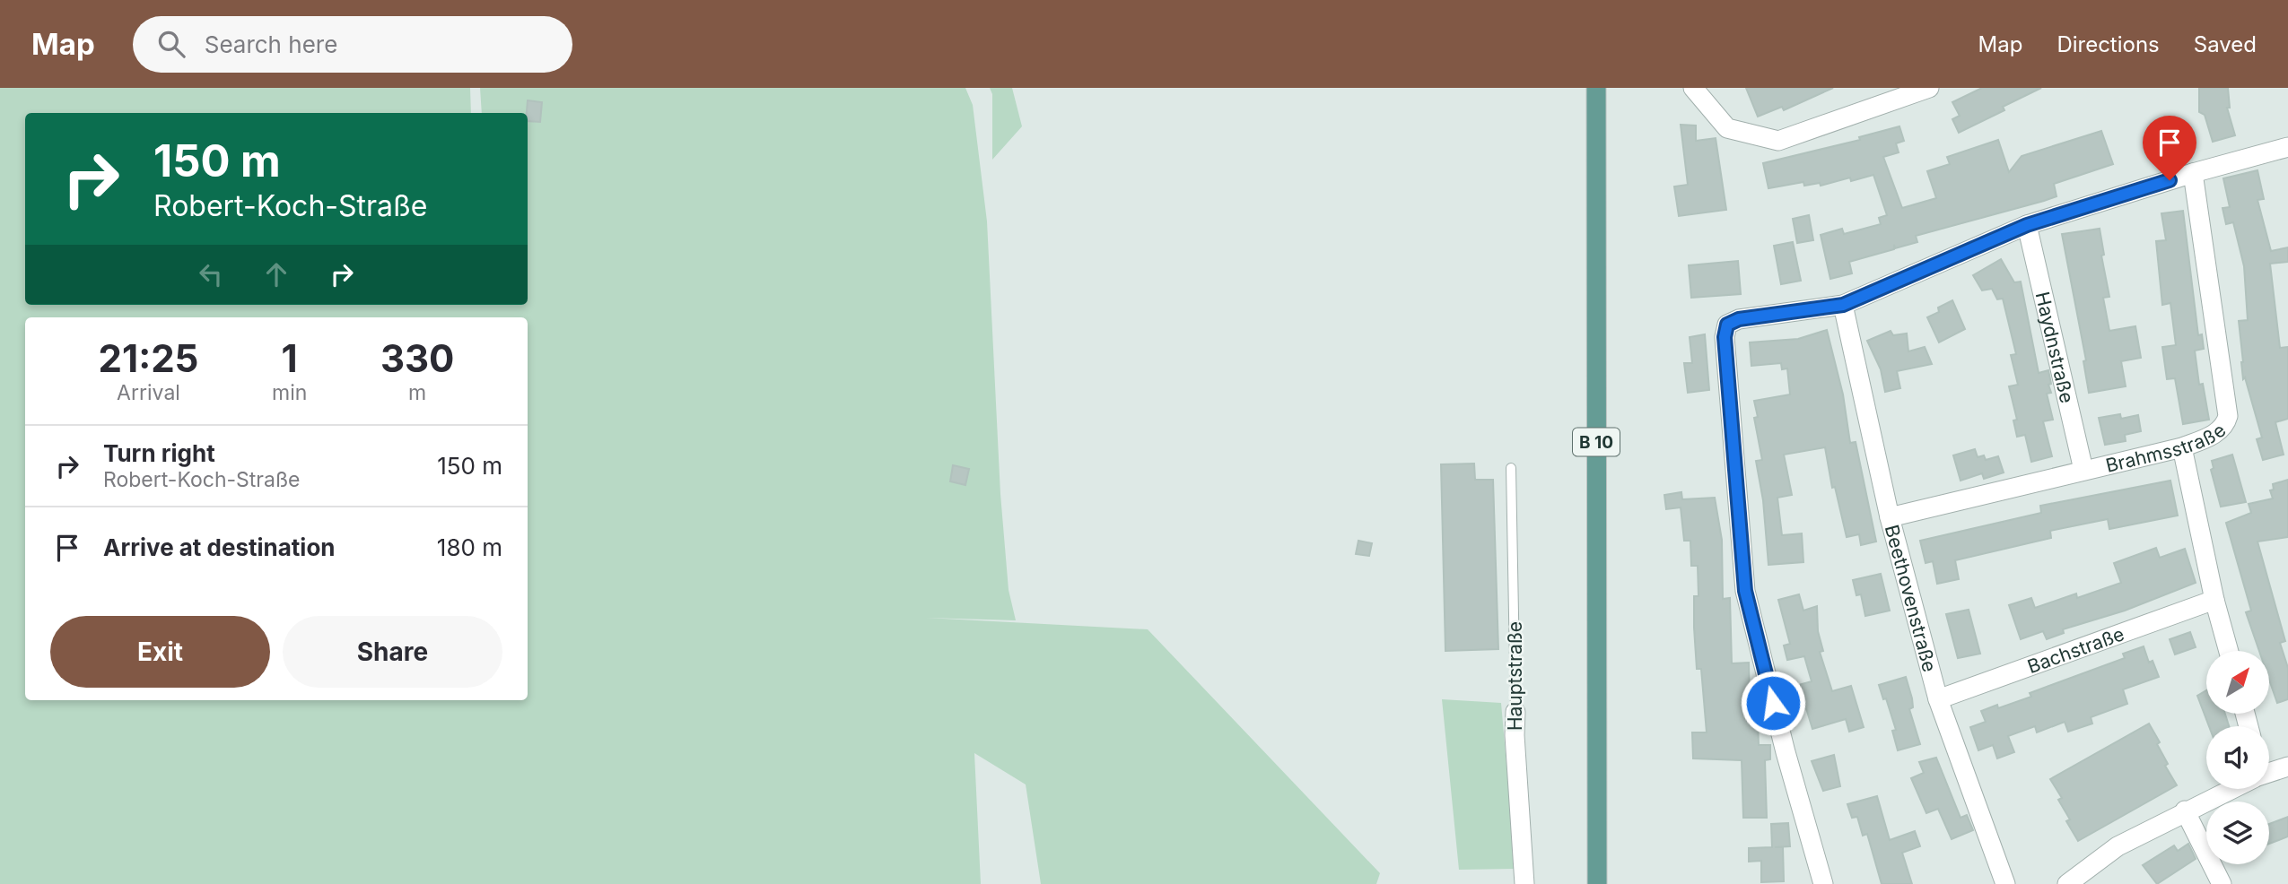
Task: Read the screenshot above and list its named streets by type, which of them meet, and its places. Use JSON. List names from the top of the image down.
{
  "streets": {
    "main road": ["B 10"],
    "street": [
      "Haydnstraße",
      "Brahmsstraße",
      "Beethovenstraße",
      "Bachstraße",
      "Hauptstraße"
    ]
  },
  "crossings": [
    ["Haydnstraße", "Brahmsstraße"],
    ["Brahmsstraße", "Beethovenstraße"],
    ["Beethovenstraße", "Bachstraße"]
  ],
  "north": "top right",
  "page": {
    "header": "Map",
    "search": "Search here",
    "nav": ["Map", "Directions", "Saved"],
    "turn": ["150 m", "Robert-Koch-Straße"],
    "eta": [
      "21:25",
      "Arrival",
      "1",
      "min",
      "330",
      "m"
    ],
    "list": [
      {
        "name": "Turn right",
        "note": "Robert-Koch-Straße",
        "value": "150 m"
      },
      {
        "name": "Arrive at destination",
        "value": "180 m"
      }
    ],
    "buttons": ["Exit", "Share"]
  }
}
